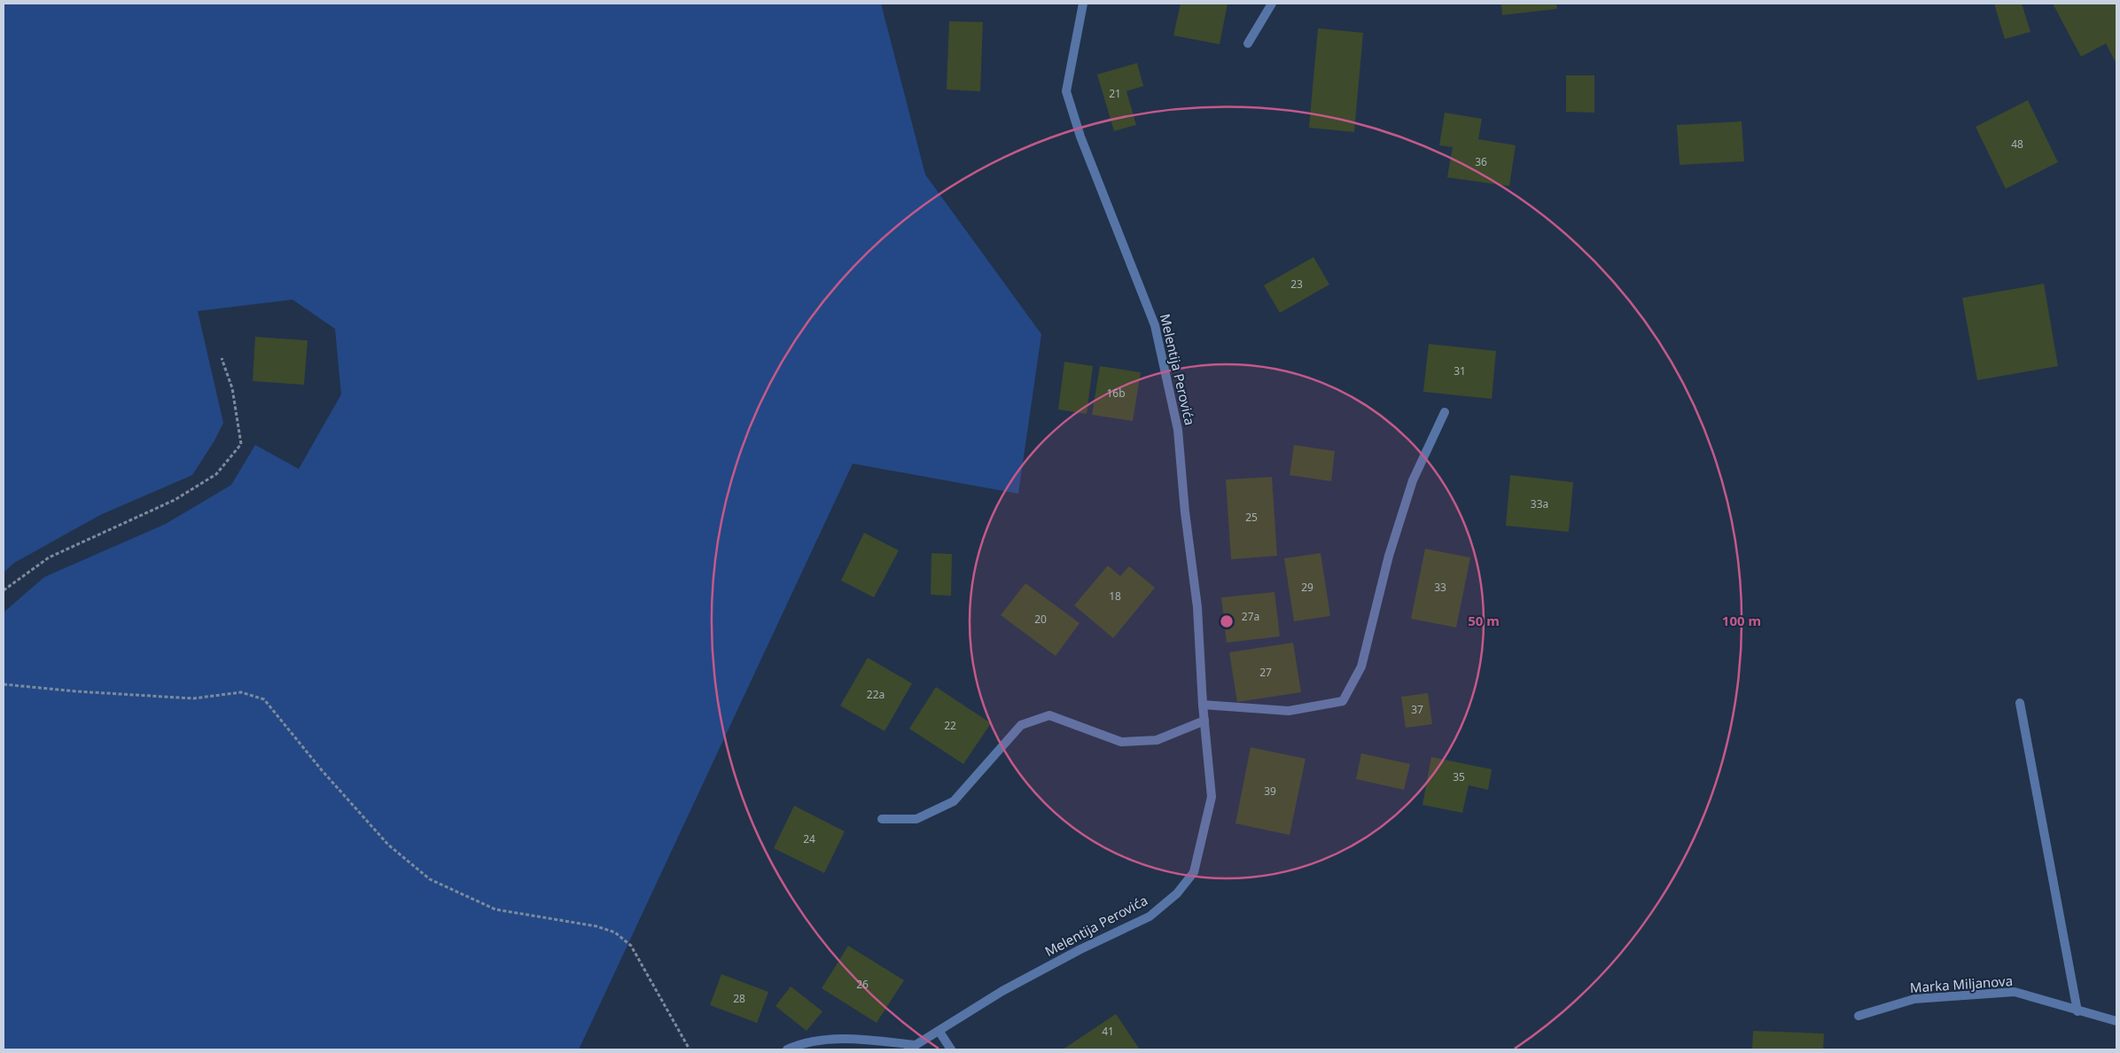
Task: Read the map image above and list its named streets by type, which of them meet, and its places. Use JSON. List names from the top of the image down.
{
  "streets": {
    "street": ["Melentija Perovića", "Marka Miljanova"]
  },
  "house_numbers": [
    "21",
    "48",
    "36",
    "23",
    "31",
    "16b",
    "33a",
    "25",
    "29",
    "33",
    "18",
    "27a",
    "20",
    "27",
    "22a",
    "37",
    "22",
    "35",
    "39",
    "24",
    "26",
    "28",
    "41"
  ],
  "rings": ["50 m", "100 m"]
}
